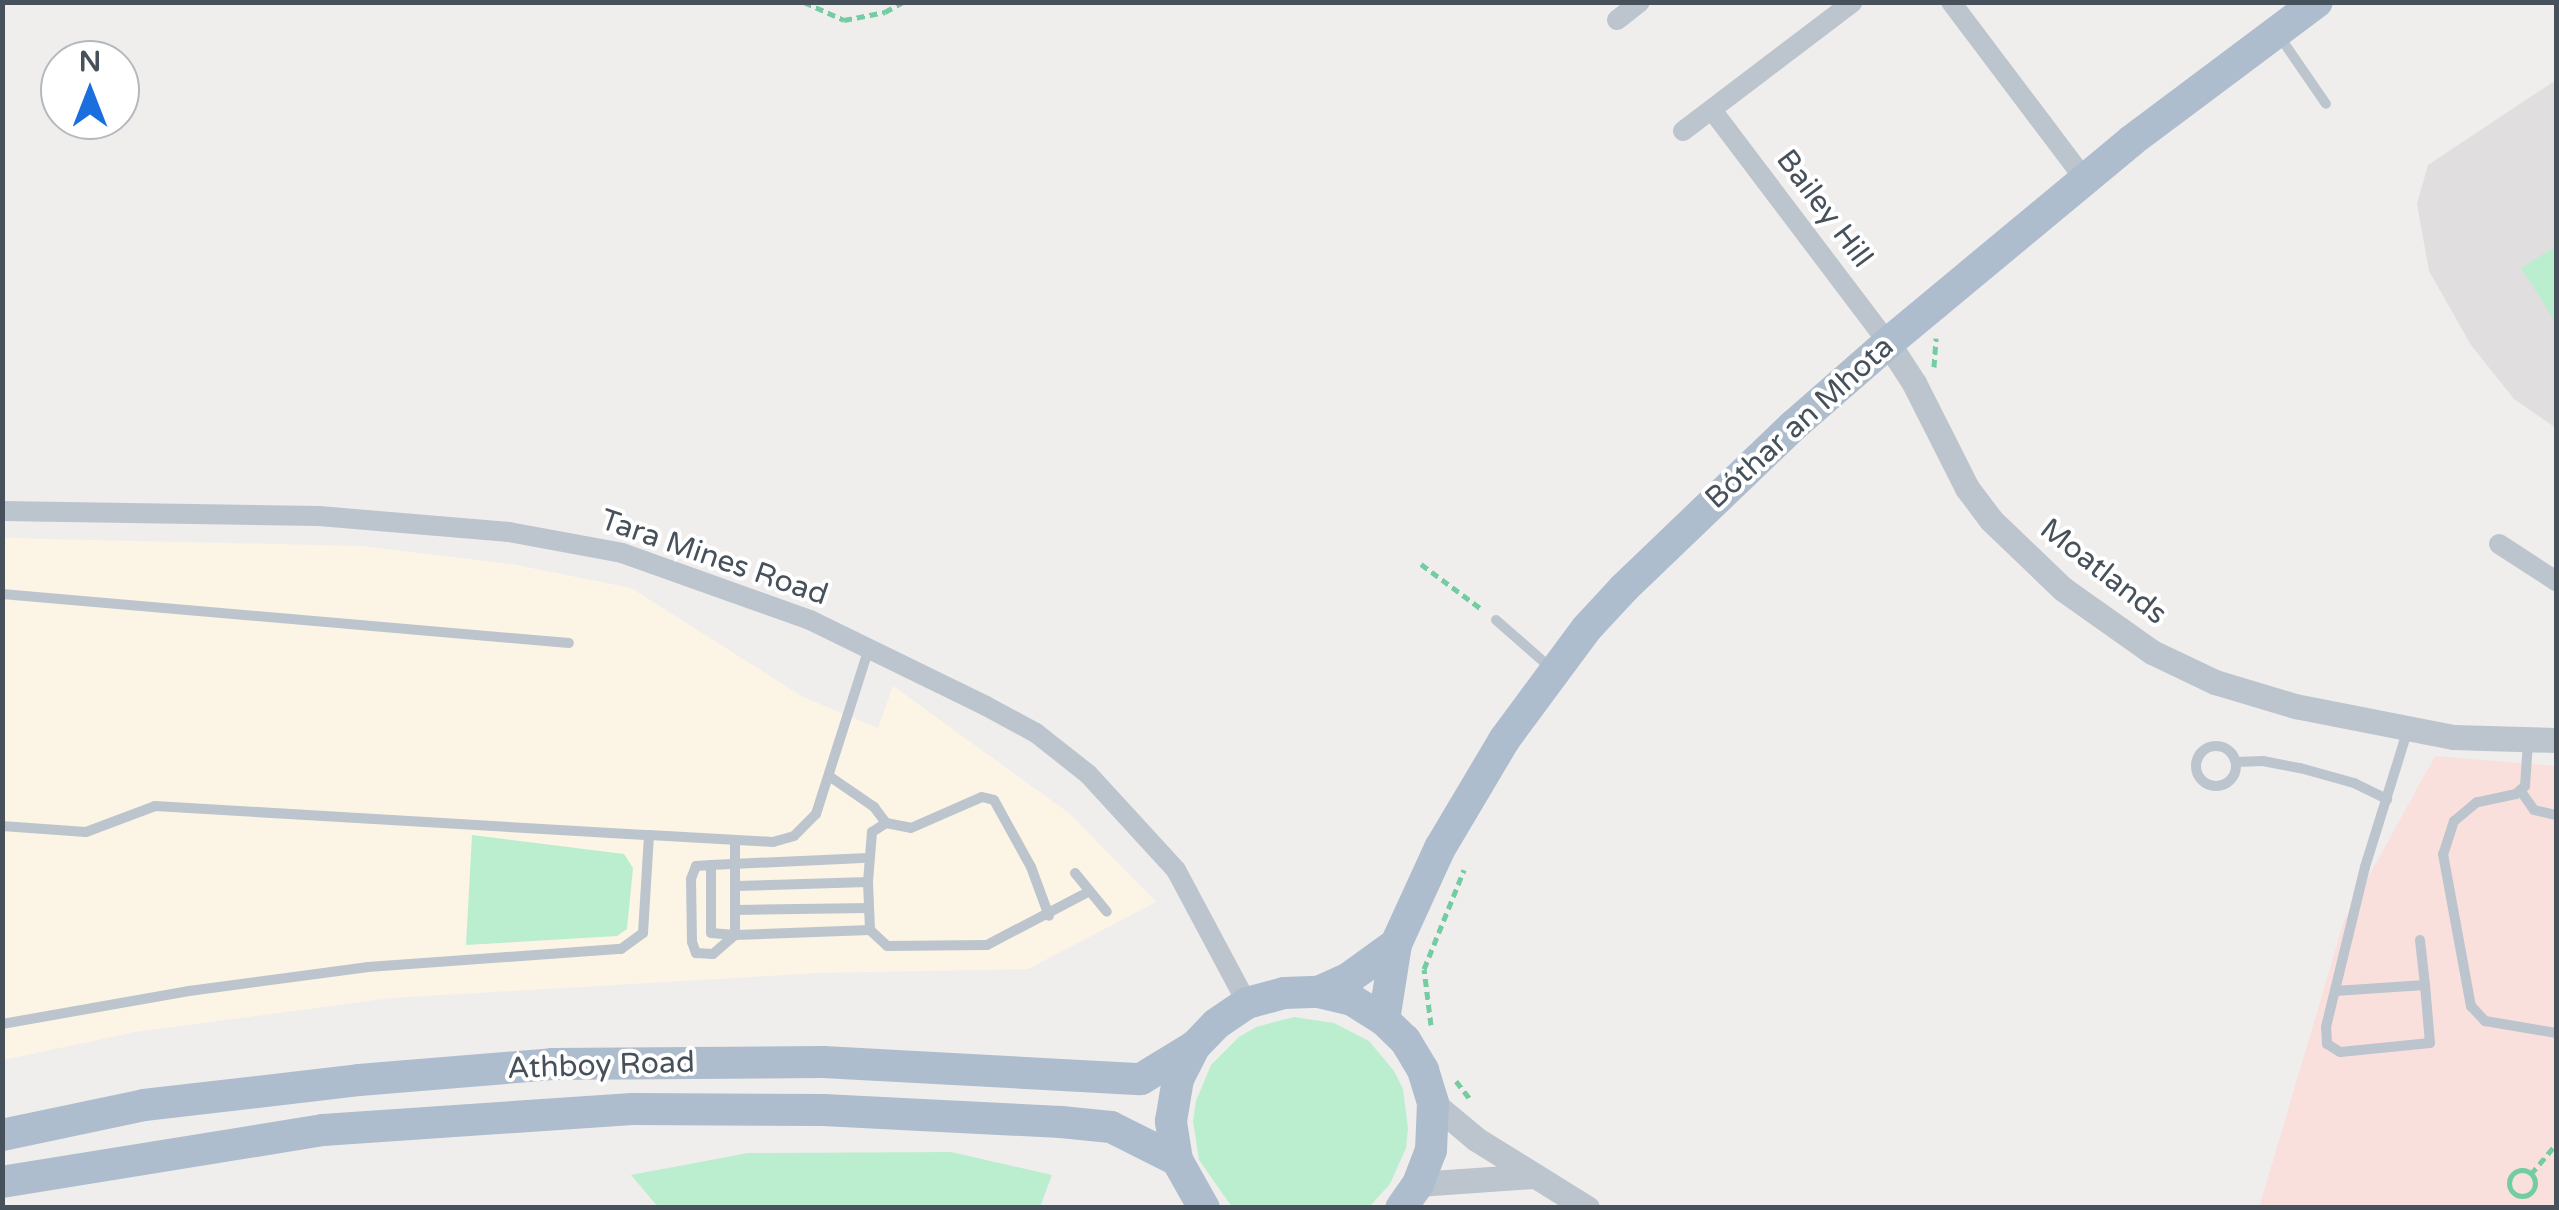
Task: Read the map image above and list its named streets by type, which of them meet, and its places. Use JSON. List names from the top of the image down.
{
  "streets": {
    "main road": ["Bóthar an Mhota", "Athboy Road"],
    "street": ["Bailey Hill", "Tara Mines Road", "Moatlands"]
  },
  "crossings": [
    ["Bailey Hill", "Bóthar an Mhota"],
    ["Bailey Hill", "Moatlands"],
    ["Bóthar an Mhota", "Moatlands"],
    ["Tara Mines Road", "Athboy Road"]
  ],
  "north": "top"
}
